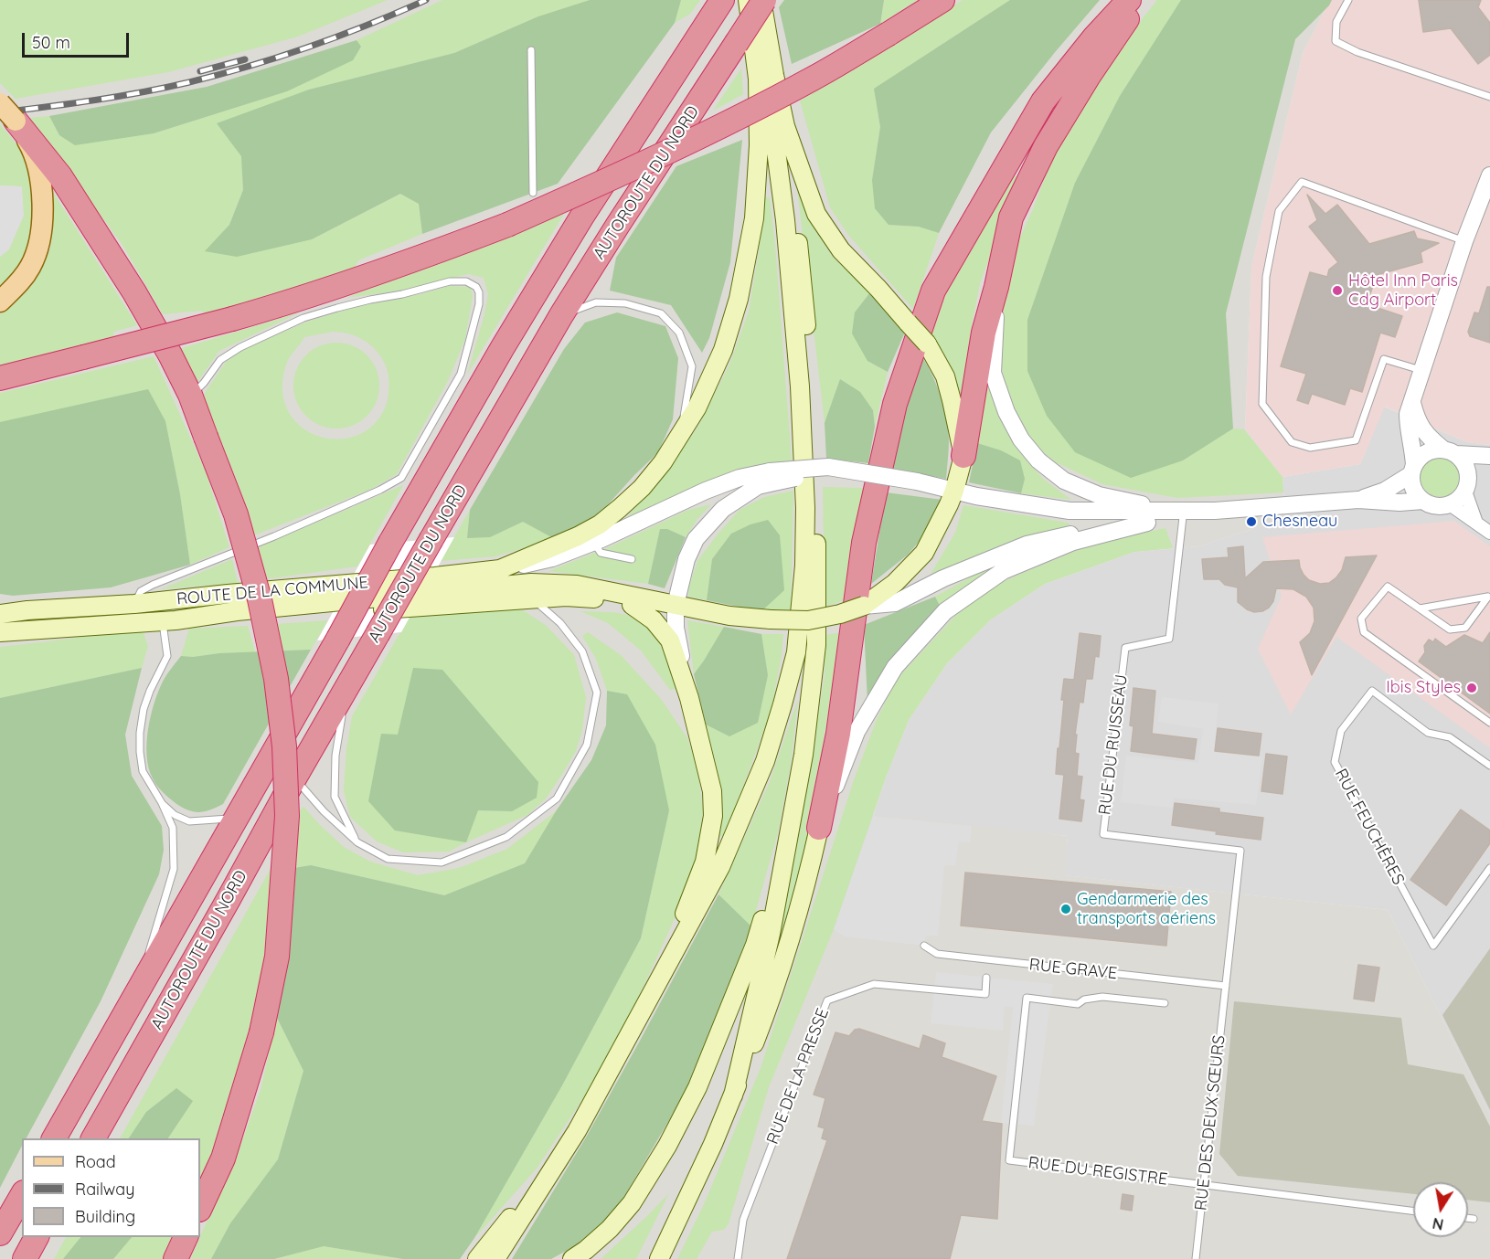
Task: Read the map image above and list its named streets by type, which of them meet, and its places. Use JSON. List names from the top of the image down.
{
  "streets": {
    "highway": ["AUTOROUTE DU NORD"],
    "main road": ["ROUTE DE LA COMMUNE"],
    "lane": [
      "RUE DU RUISSEAU",
      "RUE FEUCHÈRES",
      "RUE GRAVE",
      "RUE DE LA PRESSE",
      "RUE DES DEUX SŒURS",
      "RUE DU REGISTRE"
    ]
  },
  "crossings": [
    ["ROUTE DE LA COMMUNE", "RUE DU RUISSEAU"],
    ["RUE DU RUISSEAU", "RUE GRAVE"],
    ["RUE DU RUISSEAU", "RUE DES DEUX SŒURS"],
    ["RUE GRAVE", "RUE DES DEUX SŒURS"],
    ["RUE DES DEUX SŒURS", "RUE DU REGISTRE"]
  ],
  "places": [
    "Hôtel Inn Paris Cdg Airport",
    "Chesneau",
    "Ibis Styles",
    "Gendarmerie des transports aériens"
  ],
  "legend": ["Road", "Railway", "Building"],
  "scale_bar": "50 m",
  "north": "bottom"
}
